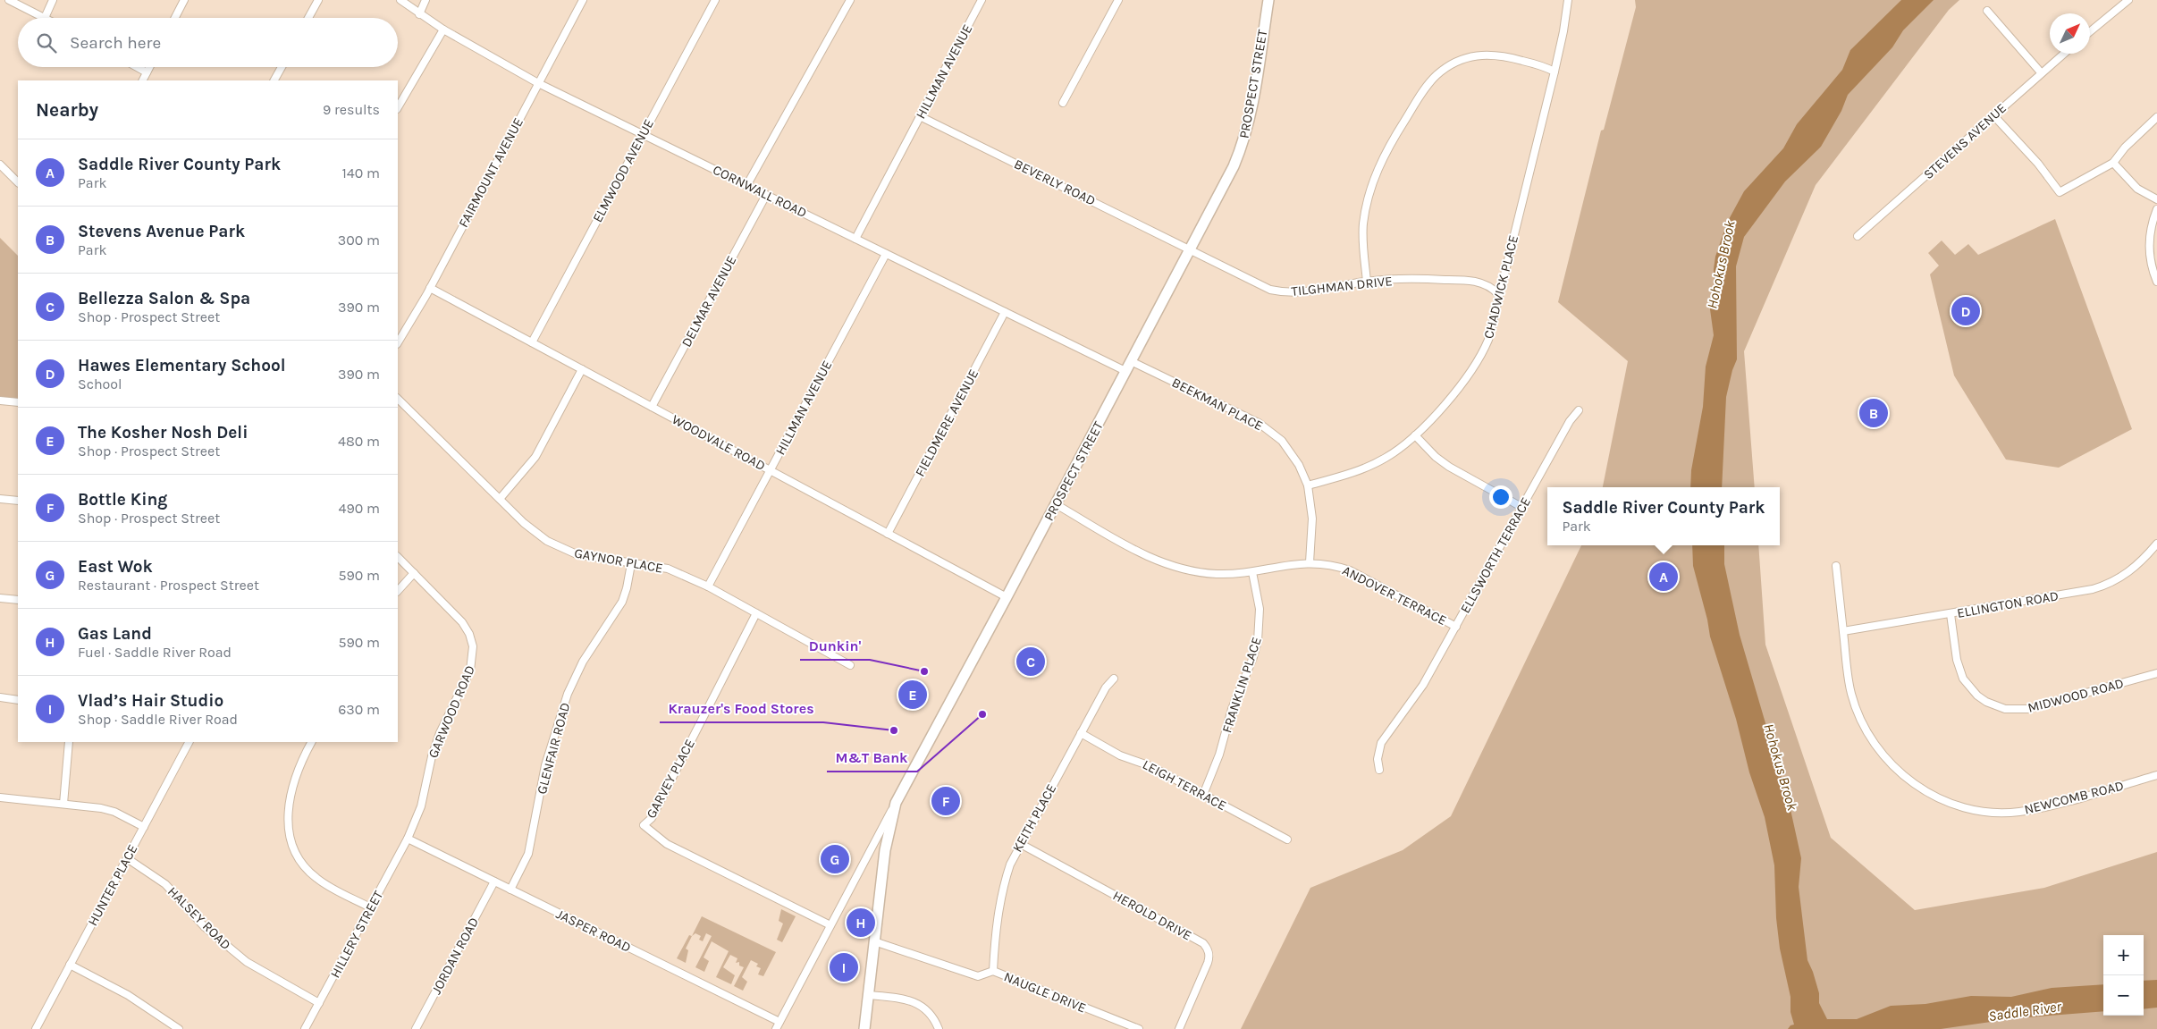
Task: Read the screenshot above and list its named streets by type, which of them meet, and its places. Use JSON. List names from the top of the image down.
{
  "streets": {
    "main road": ["PROSPECT STREET"],
    "street": [
      "HILLMAN AVENUE",
      "STEVENS AVENUE",
      "ELMWOOD AVENUE",
      "FAIRMOUNT AVENUE",
      "BEVERLY ROAD",
      "CORNWALL ROAD",
      "TILGHMAN DRIVE",
      "CHADWICK PLACE",
      "DELMAR AVENUE",
      "BEEKMAN PLACE",
      "FIELDMERE AVENUE",
      "WOODVALE ROAD",
      "ELLSWORTH TERRACE",
      "GAYNOR PLACE",
      "ANDOVER TERRACE",
      "ELLINGTON ROAD",
      "FRANKLIN PLACE",
      "MIDWOOD ROAD",
      "GARWOOD ROAD",
      "GLENFAIR ROAD",
      "GARVEY PLACE",
      "LEIGH TERRACE",
      "NEWCOMB ROAD",
      "KEITH PLACE",
      "HUNTER PLACE",
      "HEROLD DRIVE",
      "HALSEY ROAD",
      "JASPER ROAD",
      "HILLERY STREET",
      "JORDAN ROAD",
      "NAUGLE DRIVE"
    ]
  },
  "crossings": [
    ["HILLMAN AVENUE", "BEVERLY ROAD"],
    ["HILLMAN AVENUE", "CORNWALL ROAD"],
    ["HILLMAN AVENUE", "WOODVALE ROAD"],
    ["HILLMAN AVENUE", "GAYNOR PLACE"],
    ["PROSPECT STREET", "BEVERLY ROAD"],
    ["PROSPECT STREET", "CORNWALL ROAD"],
    ["PROSPECT STREET", "TILGHMAN DRIVE"],
    ["PROSPECT STREET", "BEEKMAN PLACE"],
    ["PROSPECT STREET", "WOODVALE ROAD"],
    ["PROSPECT STREET", "ANDOVER TERRACE"],
    ["PROSPECT STREET", "GARVEY PLACE"],
    ["PROSPECT STREET", "JASPER ROAD"],
    ["ELMWOOD AVENUE", "CORNWALL ROAD"],
    ["ELMWOOD AVENUE", "WOODVALE ROAD"],
    ["FAIRMOUNT AVENUE", "CORNWALL ROAD"],
    ["FAIRMOUNT AVENUE", "WOODVALE ROAD"],
    ["BEVERLY ROAD", "TILGHMAN DRIVE"],
    ["CORNWALL ROAD", "DELMAR AVENUE"],
    ["CORNWALL ROAD", "FIELDMERE AVENUE"],
    ["TILGHMAN DRIVE", "CHADWICK PLACE"],
    ["CHADWICK PLACE", "BEEKMAN PLACE"],
    ["DELMAR AVENUE", "WOODVALE ROAD"],
    ["BEEKMAN PLACE", "ANDOVER TERRACE"],
    ["FIELDMERE AVENUE", "WOODVALE ROAD"],
    ["ELLSWORTH TERRACE", "ANDOVER TERRACE"],
    ["GAYNOR PLACE", "GLENFAIR ROAD"],
    ["GAYNOR PLACE", "GARVEY PLACE"],
    ["ANDOVER TERRACE", "FRANKLIN PLACE"],
    ["ELLINGTON ROAD", "MIDWOOD ROAD"],
    ["ELLINGTON ROAD", "NEWCOMB ROAD"],
    ["FRANKLIN PLACE", "LEIGH TERRACE"],
    ["GARWOOD ROAD", "JASPER ROAD"],
    ["GARWOOD ROAD", "HILLERY STREET"],
    ["GLENFAIR ROAD", "JASPER ROAD"],
    ["LEIGH TERRACE", "KEITH PLACE"],
    ["KEITH PLACE", "HEROLD DRIVE"],
    ["KEITH PLACE", "NAUGLE DRIVE"],
    ["HUNTER PLACE", "HALSEY ROAD"],
    ["HALSEY ROAD", "HILLERY STREET"],
    ["JASPER ROAD", "HILLERY STREET"],
    ["JASPER ROAD", "JORDAN ROAD"]
  ],
  "water": ["Hohokus Brook", "Saddle River"],
  "places": ["Dunkin'", "M&T Bank", "Krauzer's Food Stores"],
  "north": "top right",
  "page": {
    "search": "Search here",
    "heading": ["Nearby", "9 results"],
    "list": [
      {
        "mark": "A",
        "name": "Saddle River County Park",
        "note": "Park",
        "value": "140 m"
      },
      {
        "mark": "B",
        "name": "Stevens Avenue Park",
        "note": "Park",
        "value": "300 m"
      },
      {
        "mark": "C",
        "name": "Bellezza Salon & Spa",
        "note": "Shop · Prospect Street",
        "value": "390 m"
      },
      {
        "mark": "D",
        "name": "Hawes Elementary School",
        "note": "School",
        "value": "390 m"
      },
      {
        "mark": "E",
        "name": "The Kosher Nosh Deli",
        "note": "Shop · Prospect Street",
        "value": "480 m"
      },
      {
        "mark": "F",
        "name": "Bottle King",
        "note": "Shop · Prospect Street",
        "value": "490 m"
      },
      {
        "mark": "G",
        "name": "East Wok",
        "note": "Restaurant · Prospect Street",
        "value": "590 m"
      },
      {
        "mark": "H",
        "name": "Gas Land",
        "note": "Fuel · Saddle River Road",
        "value": "590 m"
      },
      {
        "mark": "I",
        "name": "Vlad’s Hair Studio",
        "note": "Shop · Saddle River Road",
        "value": "630 m"
      }
    ],
    "pins": [
      "D",
      "B",
      "A",
      "C",
      "E",
      "F",
      "G",
      "H",
      "I"
    ],
    "popup": ["Saddle River County Park", "Park"],
    "map_buttons": ["+", "−"]
  }
}
